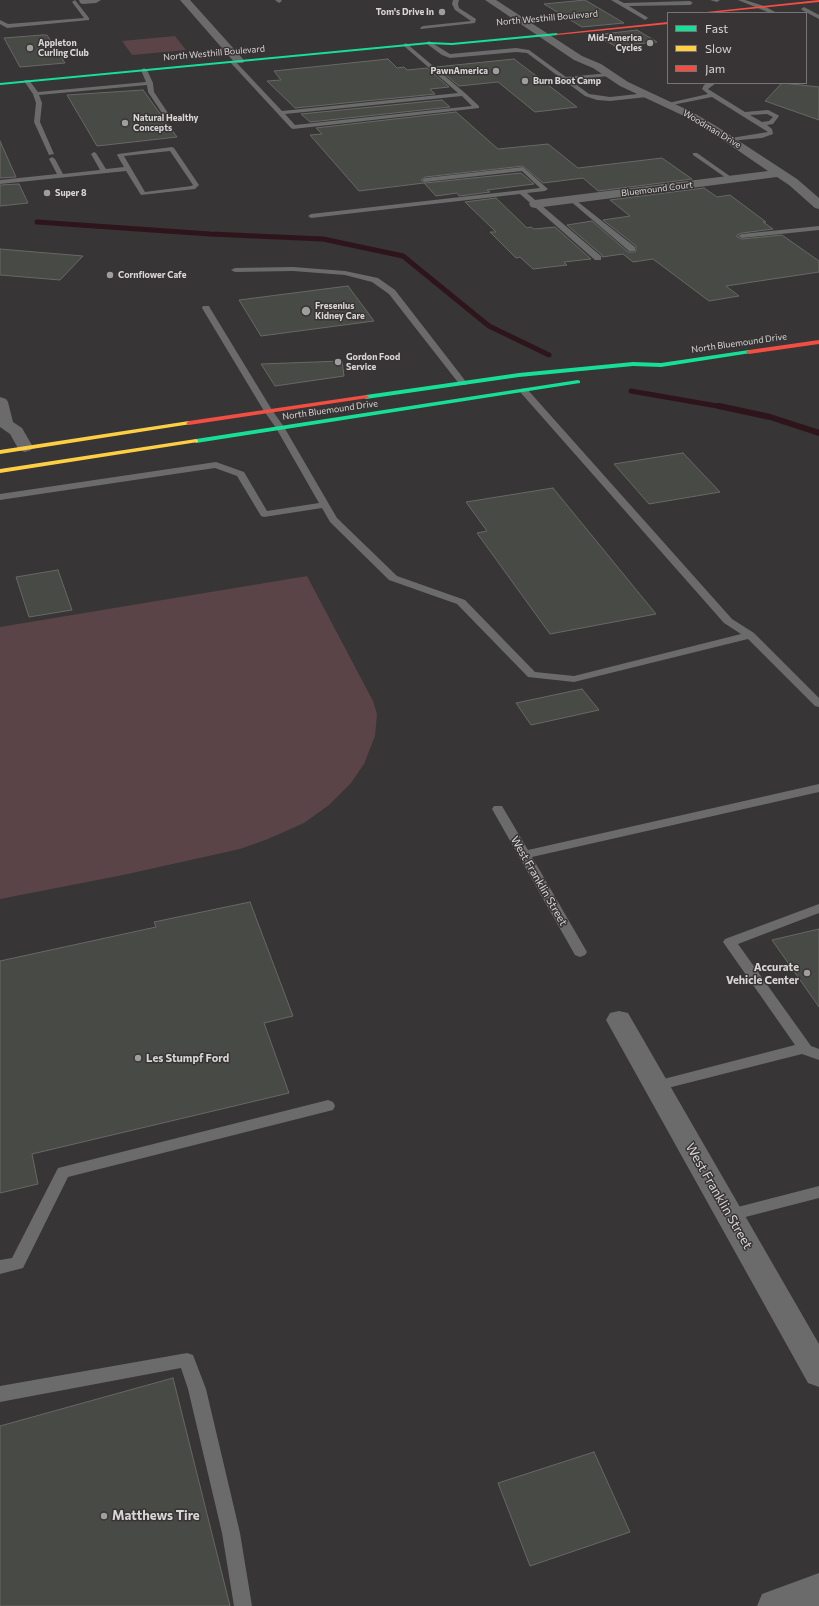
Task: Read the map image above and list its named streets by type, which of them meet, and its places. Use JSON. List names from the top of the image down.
{
  "streets": {
    "street": [
      "North Westhill Boulevard",
      "Woodman Drive",
      "Bluemound Court",
      "North Bluemound Drive",
      "West Franklin Street"
    ]
  },
  "crossings": [
    ["North Westhill Boulevard", "Woodman Drive"],
    ["Woodman Drive", "Bluemound Court"]
  ],
  "places": [
    "Tom's Drive In",
    "Mid-America Cycles",
    "Appleton Curling Club",
    "PawnAmerica",
    "Burn Boot Camp",
    "Natural Healthy Concepts",
    "Super 8",
    "Cornflower Cafe",
    "Fresenius Kidney Care",
    "Gordon Food Service",
    "Accurate Vehicle Center",
    "Les Stumpf Ford",
    "Matthews Tire"
  ],
  "legend": ["Fast", "Slow", "Jam"]
}
